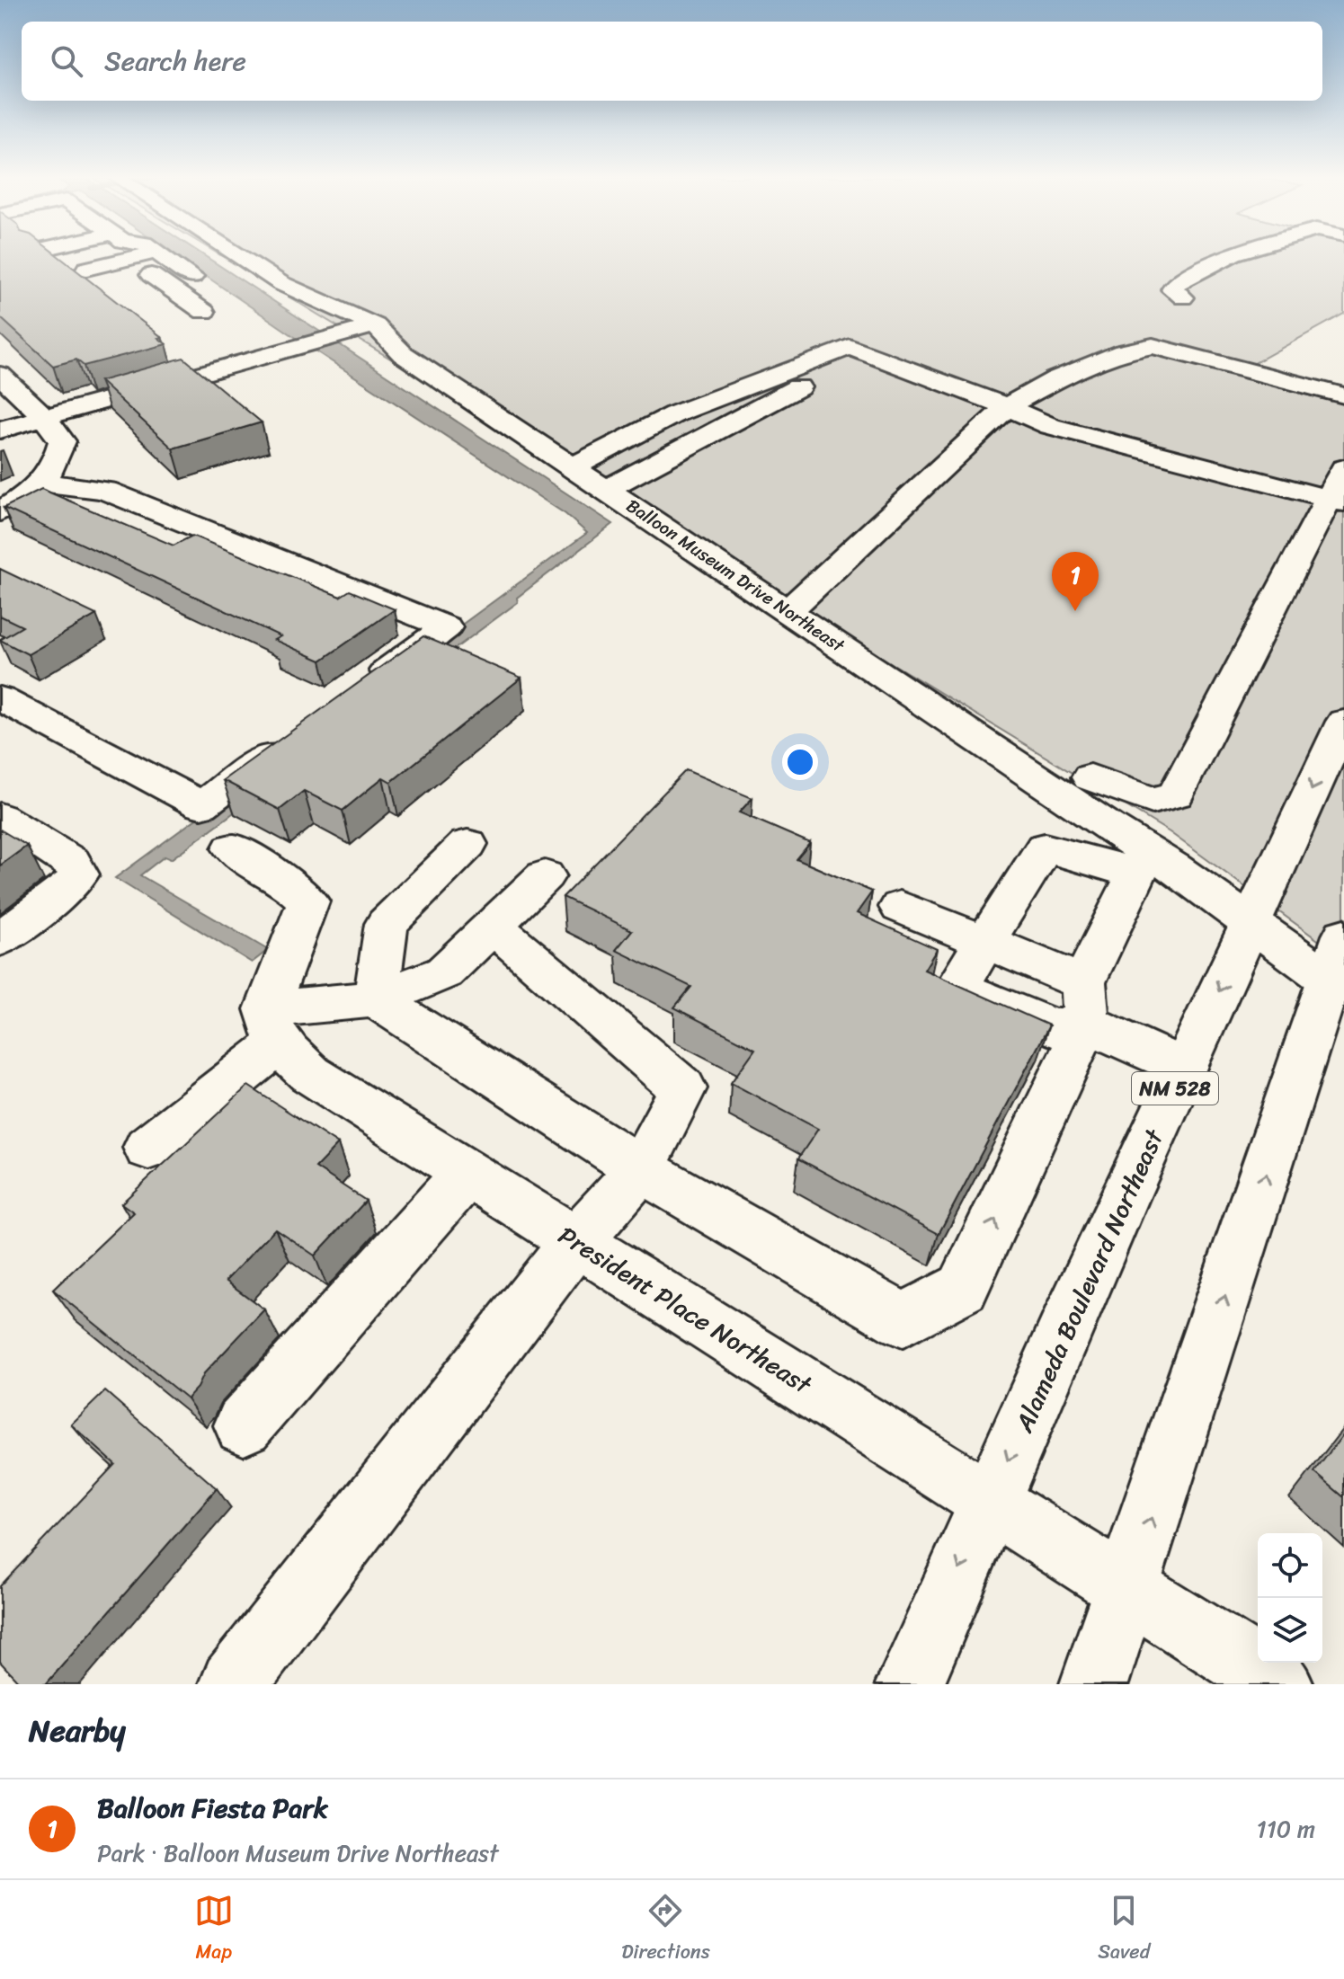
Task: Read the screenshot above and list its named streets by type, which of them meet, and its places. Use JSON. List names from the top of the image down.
{
  "streets": {
    "street": [
      "Balloon Museum Drive Northeast",
      "NM 528",
      "Alameda Boulevard Northeast",
      "President Place Northeast"
    ]
  },
  "crossings": [
    ["Balloon Museum Drive Northeast", "Alameda Boulevard Northeast"],
    ["Alameda Boulevard Northeast", "President Place Northeast"]
  ],
  "page": {
    "search": "Search here",
    "pins": "1",
    "heading": "Nearby",
    "list": [
      {
        "mark": "1",
        "name": "Balloon Fiesta Park",
        "note": "Park · Balloon Museum Drive Northeast",
        "value": "110 m"
      }
    ],
    "nav": ["Map", "Directions", "Saved"]
  }
}
